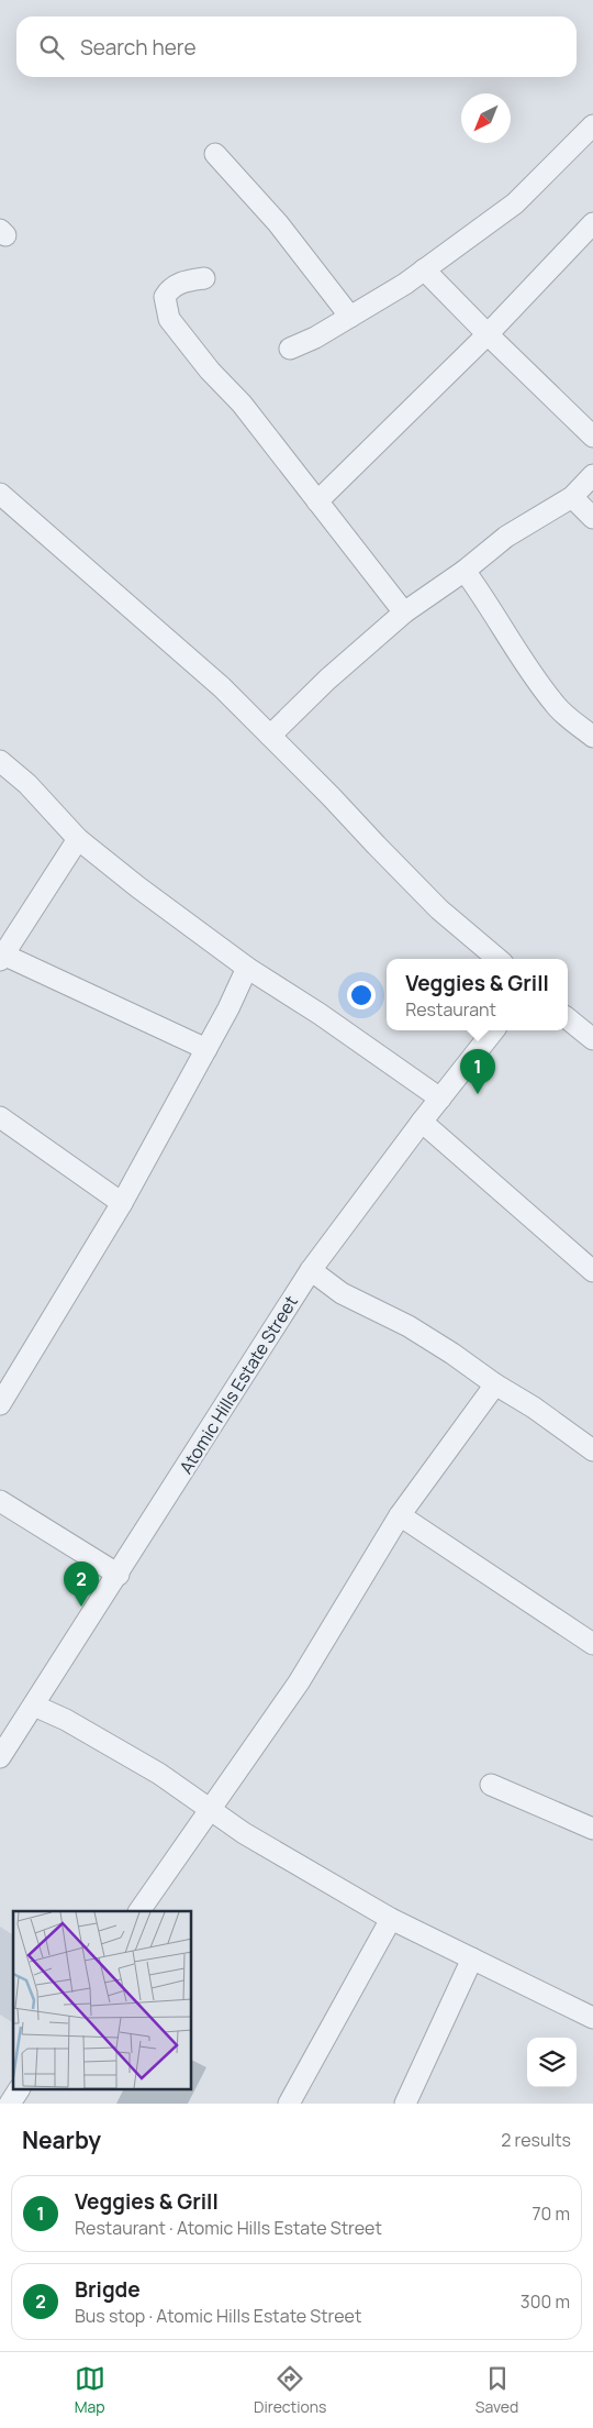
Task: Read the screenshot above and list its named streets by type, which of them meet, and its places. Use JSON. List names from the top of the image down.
{
  "streets": {
    "street": ["Atomic Hills Estate Street"]
  },
  "north": "bottom left",
  "page": {
    "search": "Search here",
    "popup": ["Veggies & Grill", "Restaurant"],
    "pins": ["1", "2"],
    "heading": ["Nearby", "2 results"],
    "list": [
      {
        "mark": "1",
        "name": "Veggies & Grill",
        "note": "Restaurant · Atomic Hills Estate Street",
        "value": "70 m"
      },
      {
        "mark": "2",
        "name": "Brigde",
        "note": "Bus stop · Atomic Hills Estate Street",
        "value": "300 m"
      }
    ],
    "nav": ["Map", "Directions", "Saved"]
  }
}
